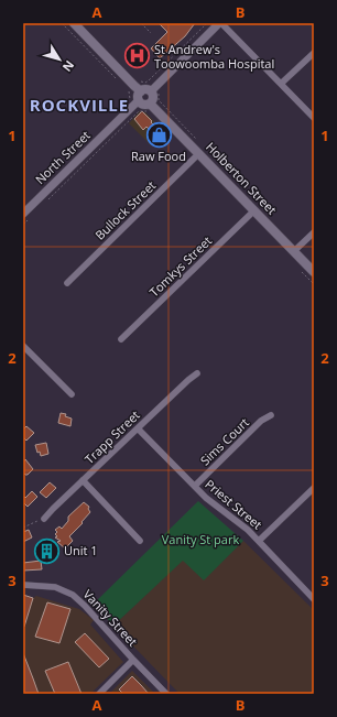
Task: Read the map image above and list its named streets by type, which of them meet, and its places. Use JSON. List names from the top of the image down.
{
  "streets": {
    "main road": ["Holberton Street"],
    "street": [
      "North Street",
      "Bullock Street",
      "Tomkys Street",
      "Trapp Street",
      "Sims Court",
      "Priest Street",
      "Vanity Street"
    ]
  },
  "crossings": [
    ["Holberton Street", "Bullock Street"],
    ["Holberton Street", "Tomkys Street"],
    ["Trapp Street", "Priest Street"],
    ["Sims Court", "Priest Street"]
  ],
  "districts": ["ROCKVILLE"],
  "parks": ["Vanity St park"],
  "places": {
    "hospital": ["St Andrew's Toowoomba Hospital"],
    "shop": ["Raw Food"],
    "building": ["Unit 1"]
  },
  "north": "bottom right",
  "grid": {
    "columns": ["A", "B"],
    "rows": ["1", "2", "3"]
  }
}
